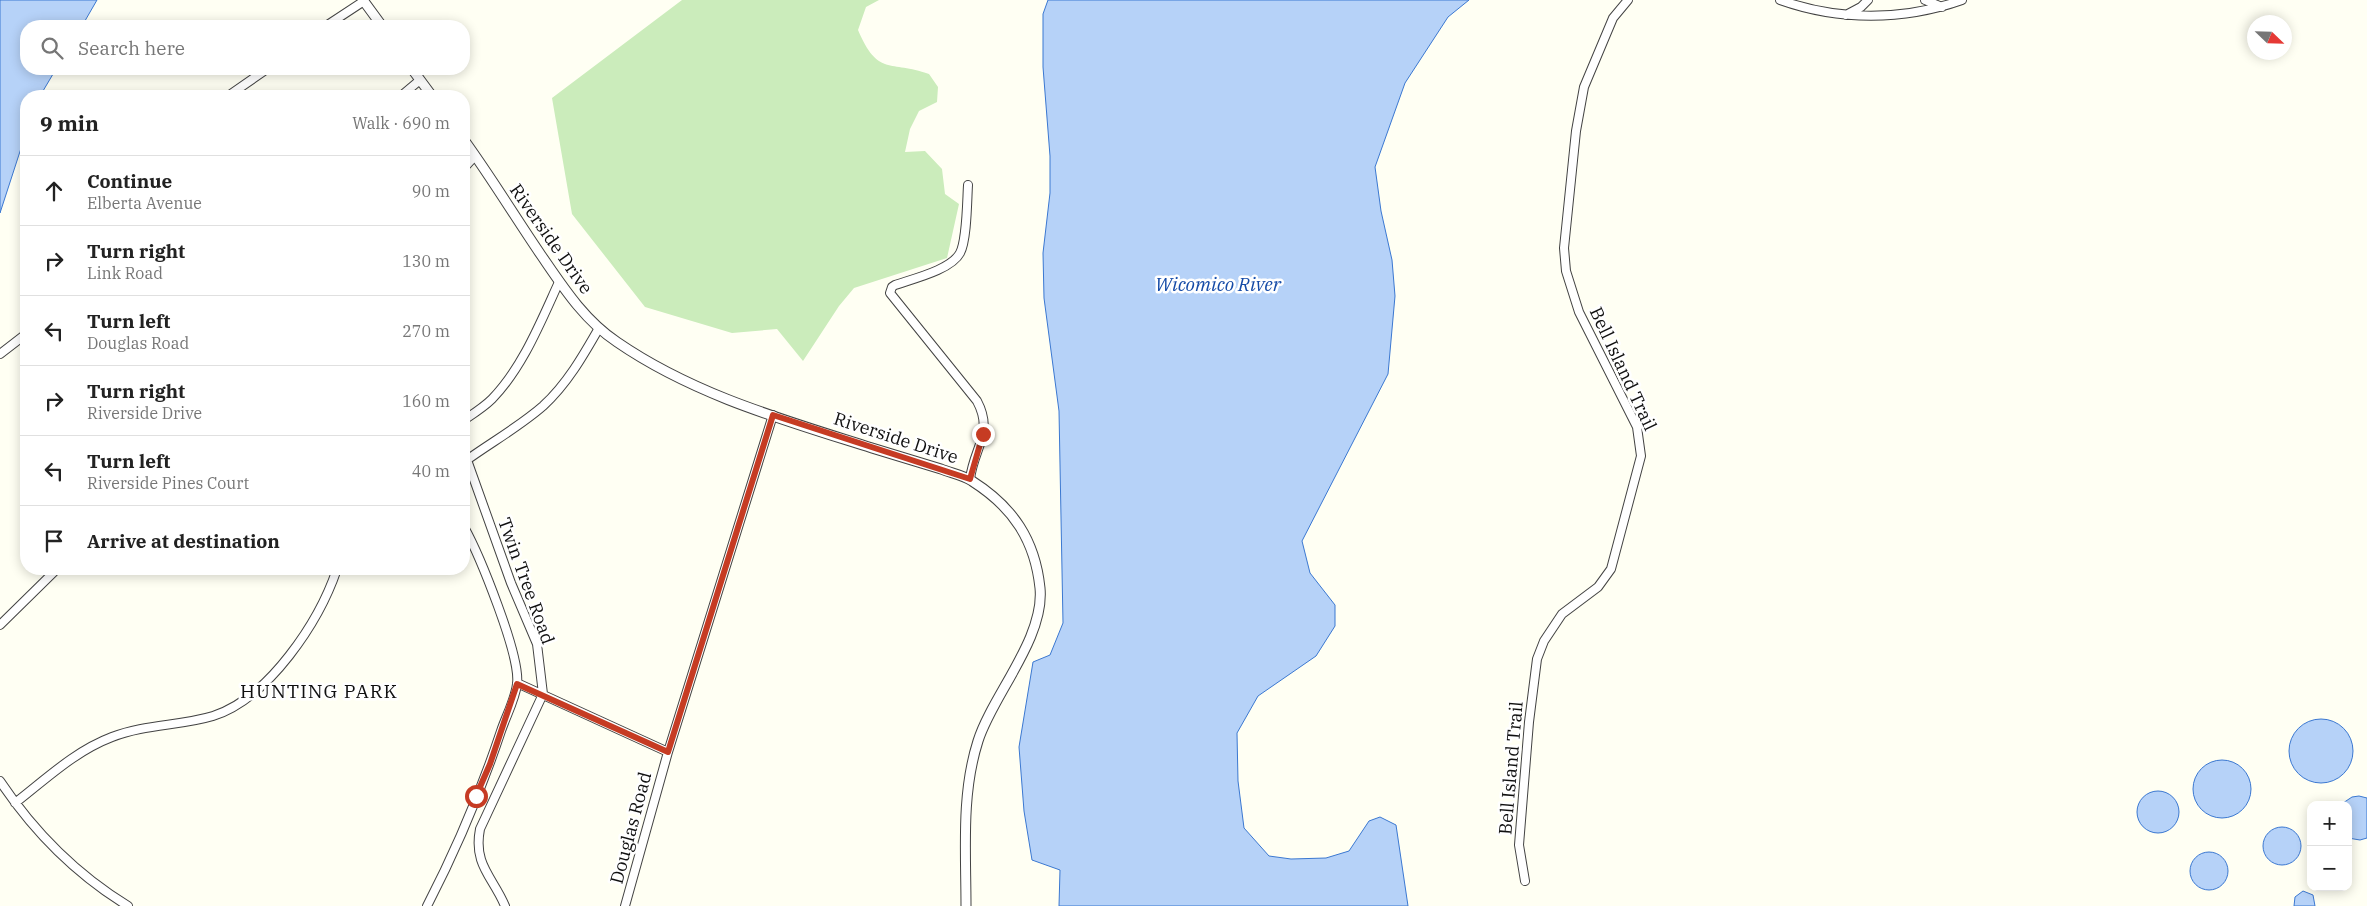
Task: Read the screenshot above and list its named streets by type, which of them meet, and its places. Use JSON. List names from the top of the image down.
{
  "streets": {
    "street": [
      "Riverside Drive",
      "Bell Island Trail",
      "Twin Tree Road",
      "Douglas Road"
    ]
  },
  "crossings": [
    ["Riverside Drive", "Douglas Road"]
  ],
  "districts": ["HUNTING PARK"],
  "water": ["Wicomico River"],
  "north": "bottom right",
  "page": {
    "search": "Search here",
    "heading": ["9 min", "Walk · 690 m"],
    "list": [
      ["Continue", "Elberta Avenue", "90 m"],
      ["Turn right", "Link Road", "130 m"],
      ["Turn left", "Douglas Road", "270 m"],
      ["Turn right", "Riverside Drive", "160 m"],
      ["Turn left", "Riverside Pines Court", "40 m"],
      "Arrive at destination"
    ],
    "map_buttons": ["+", "−"]
  }
}
